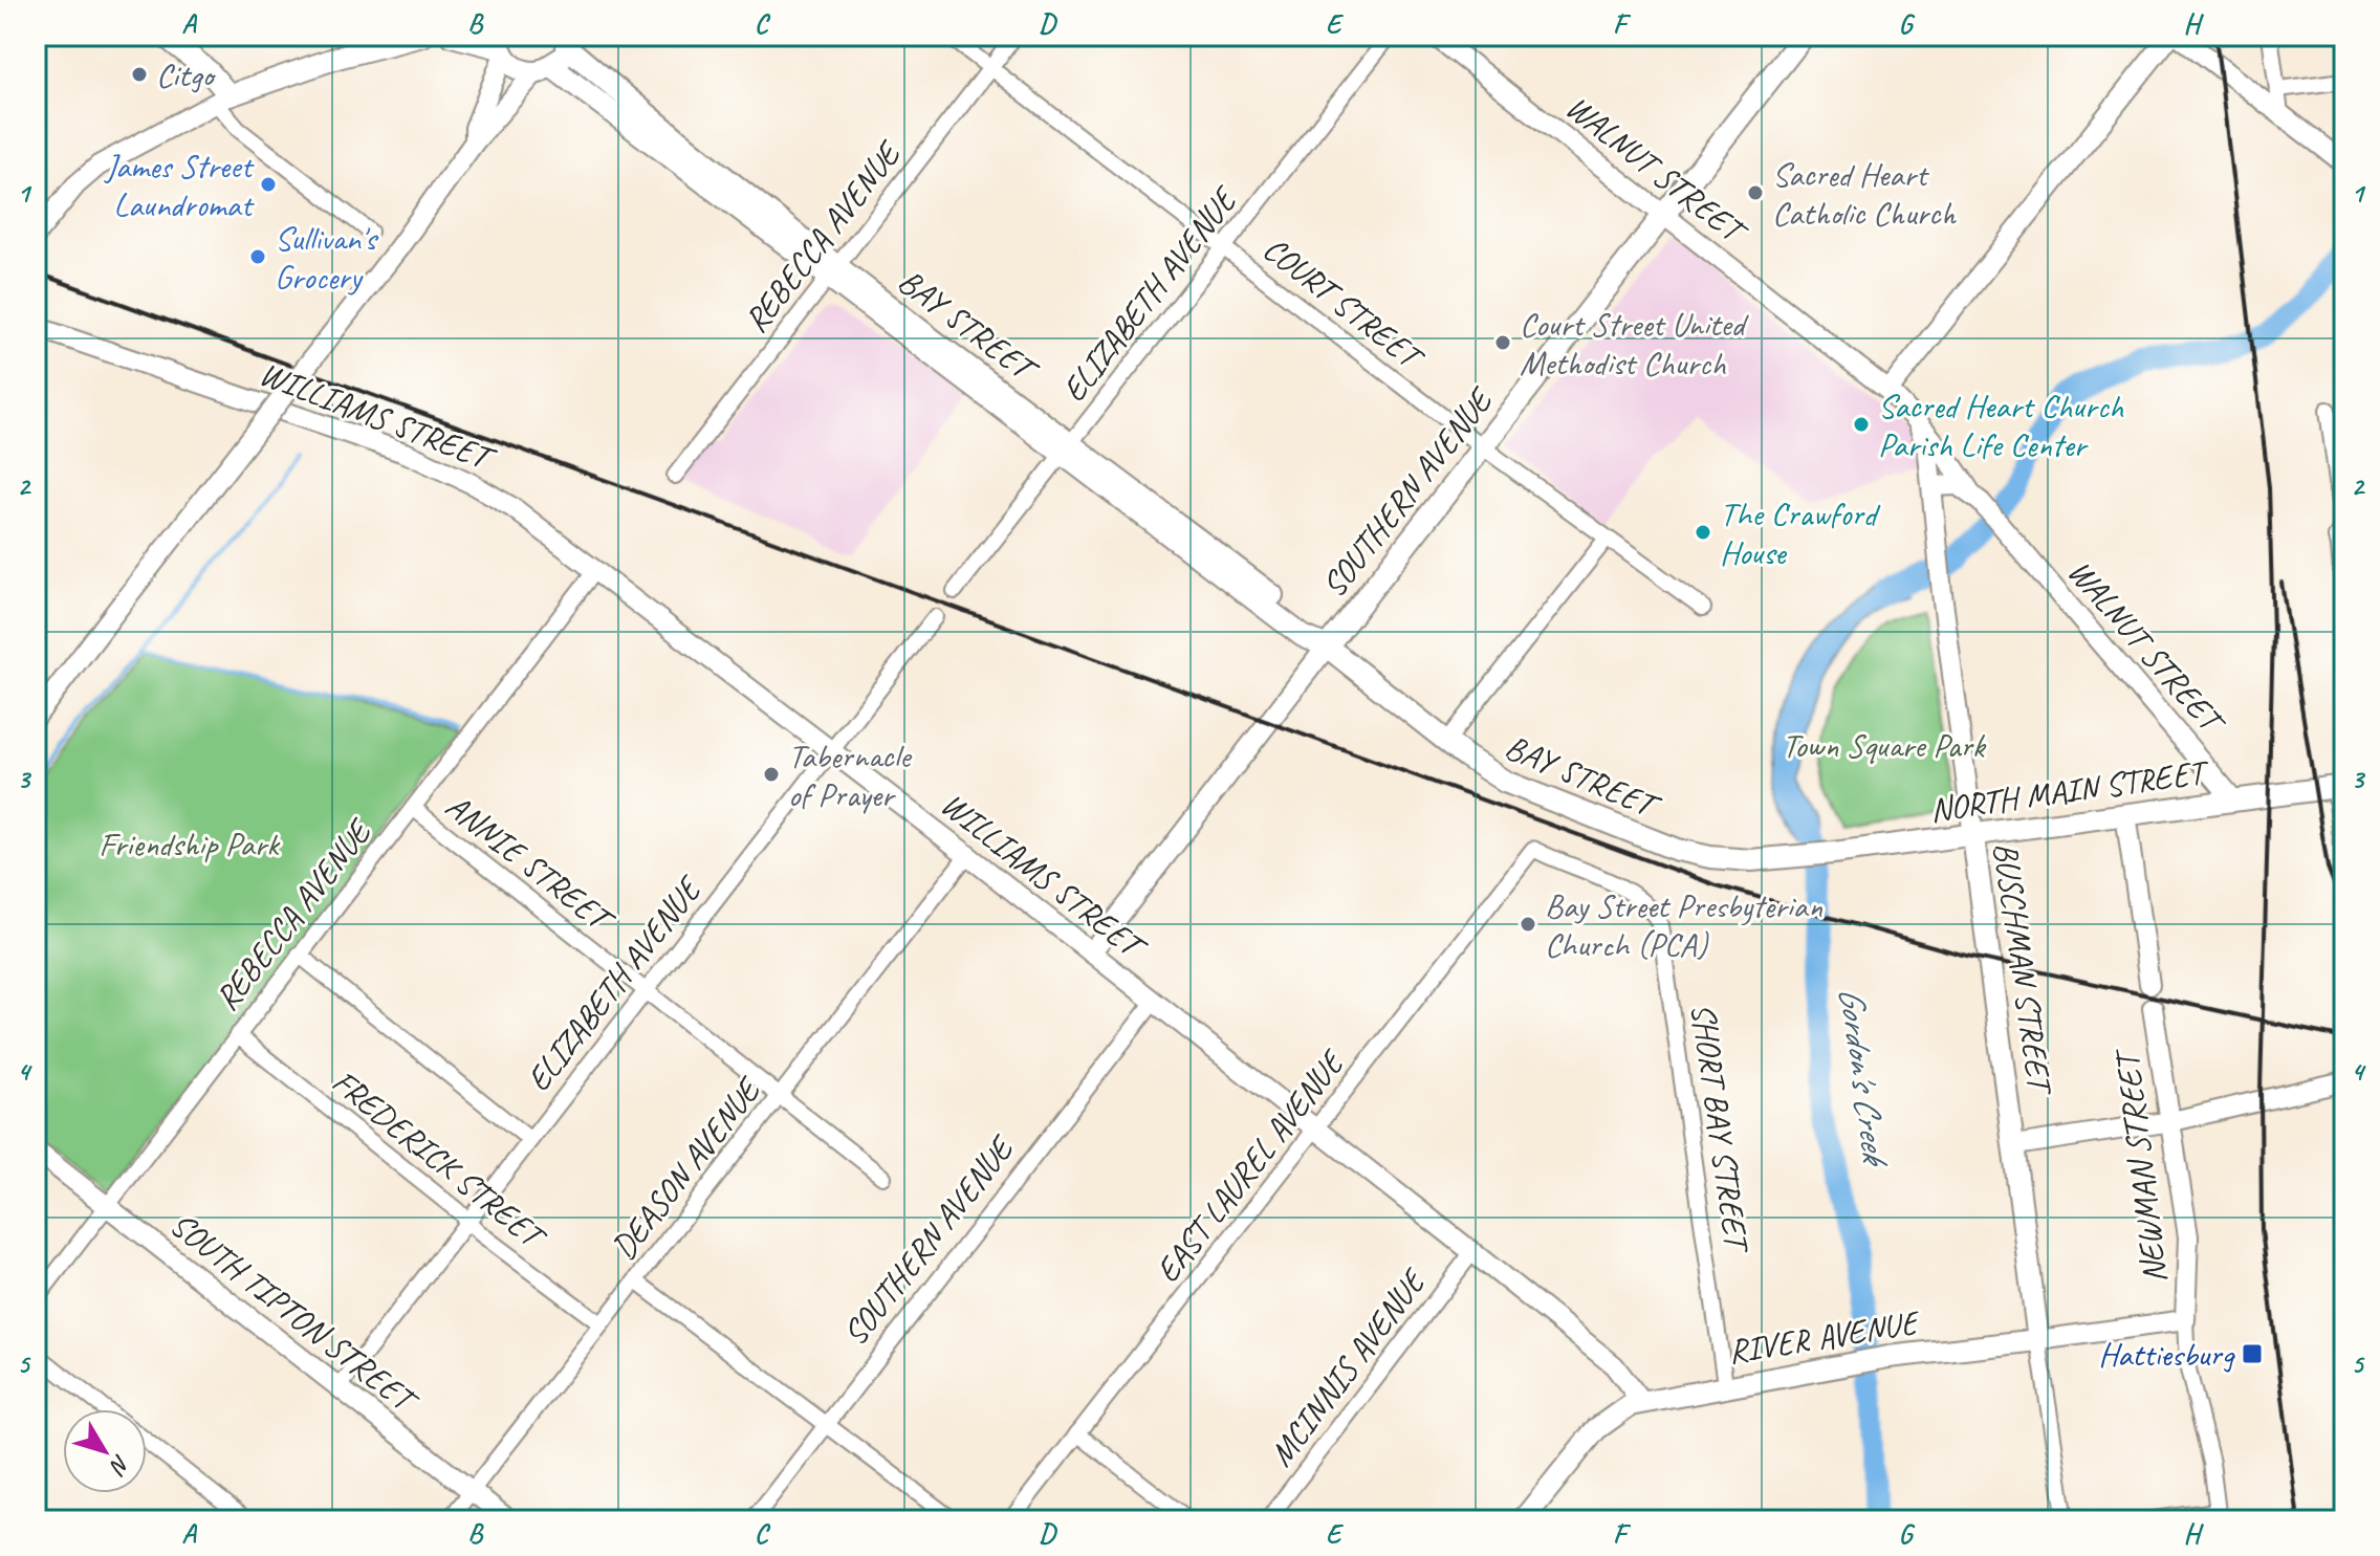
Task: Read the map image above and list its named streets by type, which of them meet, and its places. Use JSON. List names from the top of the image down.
{
  "streets": {
    "main road": [
      "BAY STREET",
      "SOUTHERN AVENUE",
      "NORTH MAIN STREET",
      "BUSCHMAN STREET",
      "RIVER AVENUE"
    ],
    "street": [
      "WALNUT STREET",
      "REBECCA AVENUE",
      "ELIZABETH AVENUE",
      "COURT STREET",
      "WILLIAMS STREET",
      "ANNIE STREET",
      "SHORT BAY STREET",
      "FREDERICK STREET",
      "EAST LAUREL AVENUE",
      "DEASON AVENUE",
      "NEWMAN STREET",
      "SOUTH TIPTON STREET",
      "MCINNIS AVENUE"
    ]
  },
  "crossings": [
    ["WALNUT STREET", "SOUTHERN AVENUE"],
    ["WALNUT STREET", "NORTH MAIN STREET"],
    ["WALNUT STREET", "BUSCHMAN STREET"],
    ["REBECCA AVENUE", "COURT STREET"],
    ["REBECCA AVENUE", "BAY STREET"],
    ["REBECCA AVENUE", "WILLIAMS STREET"],
    ["REBECCA AVENUE", "ANNIE STREET"],
    ["REBECCA AVENUE", "FREDERICK STREET"],
    ["REBECCA AVENUE", "SOUTH TIPTON STREET"],
    ["ELIZABETH AVENUE", "COURT STREET"],
    ["ELIZABETH AVENUE", "BAY STREET"],
    ["ELIZABETH AVENUE", "WILLIAMS STREET"],
    ["ELIZABETH AVENUE", "ANNIE STREET"],
    ["ELIZABETH AVENUE", "FREDERICK STREET"],
    ["ELIZABETH AVENUE", "SOUTH TIPTON STREET"],
    ["COURT STREET", "SOUTHERN AVENUE"],
    ["BAY STREET", "SOUTHERN AVENUE"],
    ["BAY STREET", "NORTH MAIN STREET"],
    ["WILLIAMS STREET", "SOUTHERN AVENUE"],
    ["WILLIAMS STREET", "EAST LAUREL AVENUE"],
    ["WILLIAMS STREET", "DEASON AVENUE"],
    ["WILLIAMS STREET", "RIVER AVENUE"],
    ["WILLIAMS STREET", "MCINNIS AVENUE"],
    ["NORTH MAIN STREET", "BUSCHMAN STREET"],
    ["ANNIE STREET", "DEASON AVENUE"],
    ["BUSCHMAN STREET", "RIVER AVENUE"],
    ["SHORT BAY STREET", "EAST LAUREL AVENUE"],
    ["SHORT BAY STREET", "RIVER AVENUE"],
    ["FREDERICK STREET", "DEASON AVENUE"],
    ["DEASON AVENUE", "SOUTH TIPTON STREET"],
    ["NEWMAN STREET", "RIVER AVENUE"]
  ],
  "water": ["Gordon's Creek"],
  "parks": ["Town Square Park", "Friendship Park"],
  "places": {
    "other": [
      "Citgo",
      "James Street Laundromat",
      "Sacred Heart Catholic Church",
      "Sullivan's Grocery",
      "Court Street United Methodist Church",
      "Sacred Heart Church Parish Life Center",
      "The Crawford House",
      "Tabernacle of Prayer",
      "Bay Street Presbyterian Church (PCA)"
    ],
    "transit": ["Hattiesburg"]
  },
  "north": "bottom right",
  "grid": {
    "columns": [
      "A",
      "B",
      "C",
      "D",
      "E",
      "F",
      "G",
      "H"
    ],
    "rows": [
      "1",
      "2",
      "3",
      "4",
      "5"
    ]
  }
}
